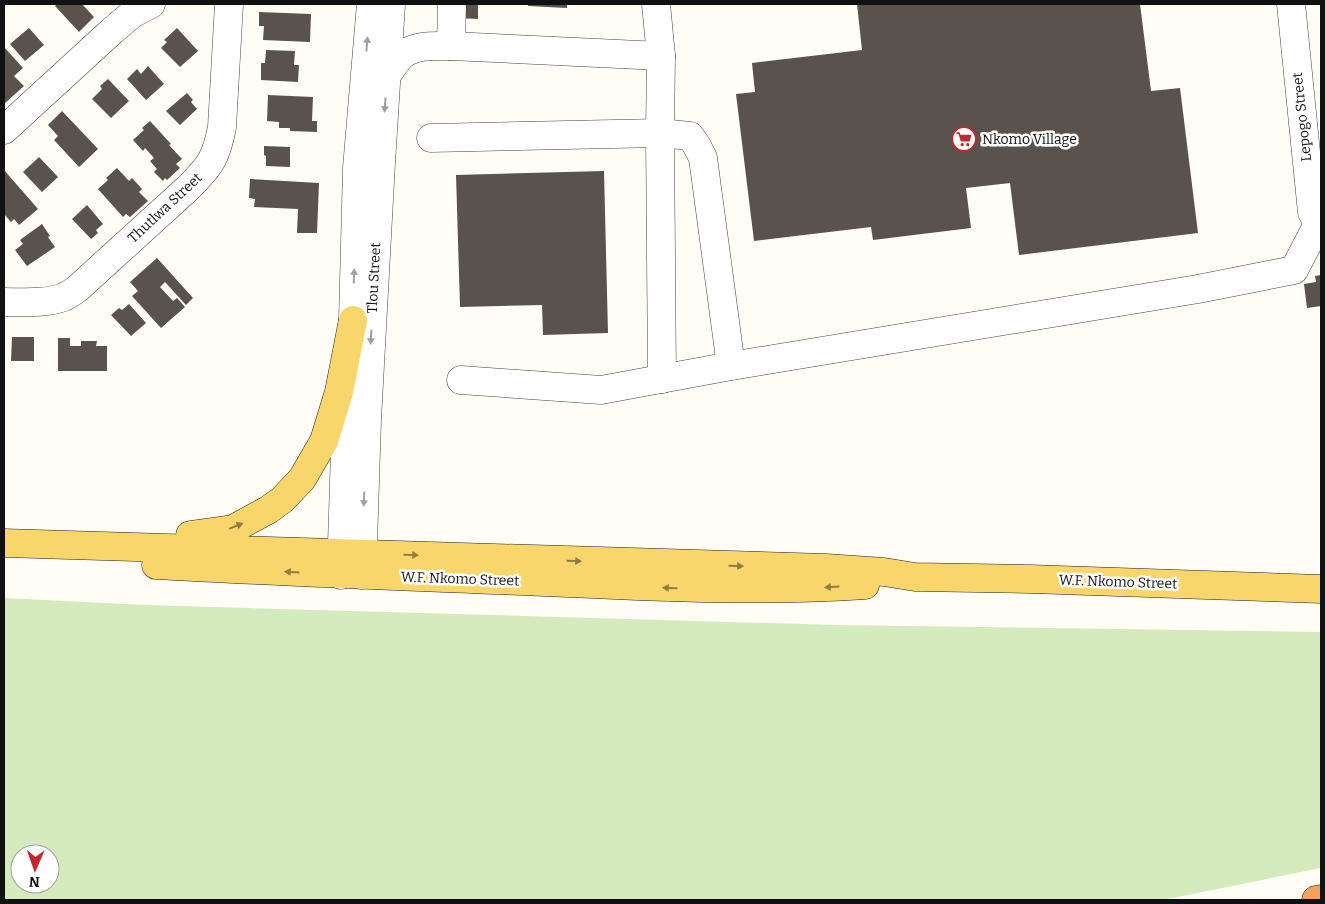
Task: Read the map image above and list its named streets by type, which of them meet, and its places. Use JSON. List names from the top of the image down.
{
  "streets": {
    "main road": ["W.F. Nkomo Street"],
    "street": ["Lepogo Street", "Thutlwa Street", "Tlou Street"]
  },
  "crossings": [
    ["Tlou Street", "W.F. Nkomo Street"]
  ],
  "places": {
    "supermarket": ["Nkomo Village"]
  },
  "north": "bottom"
}
